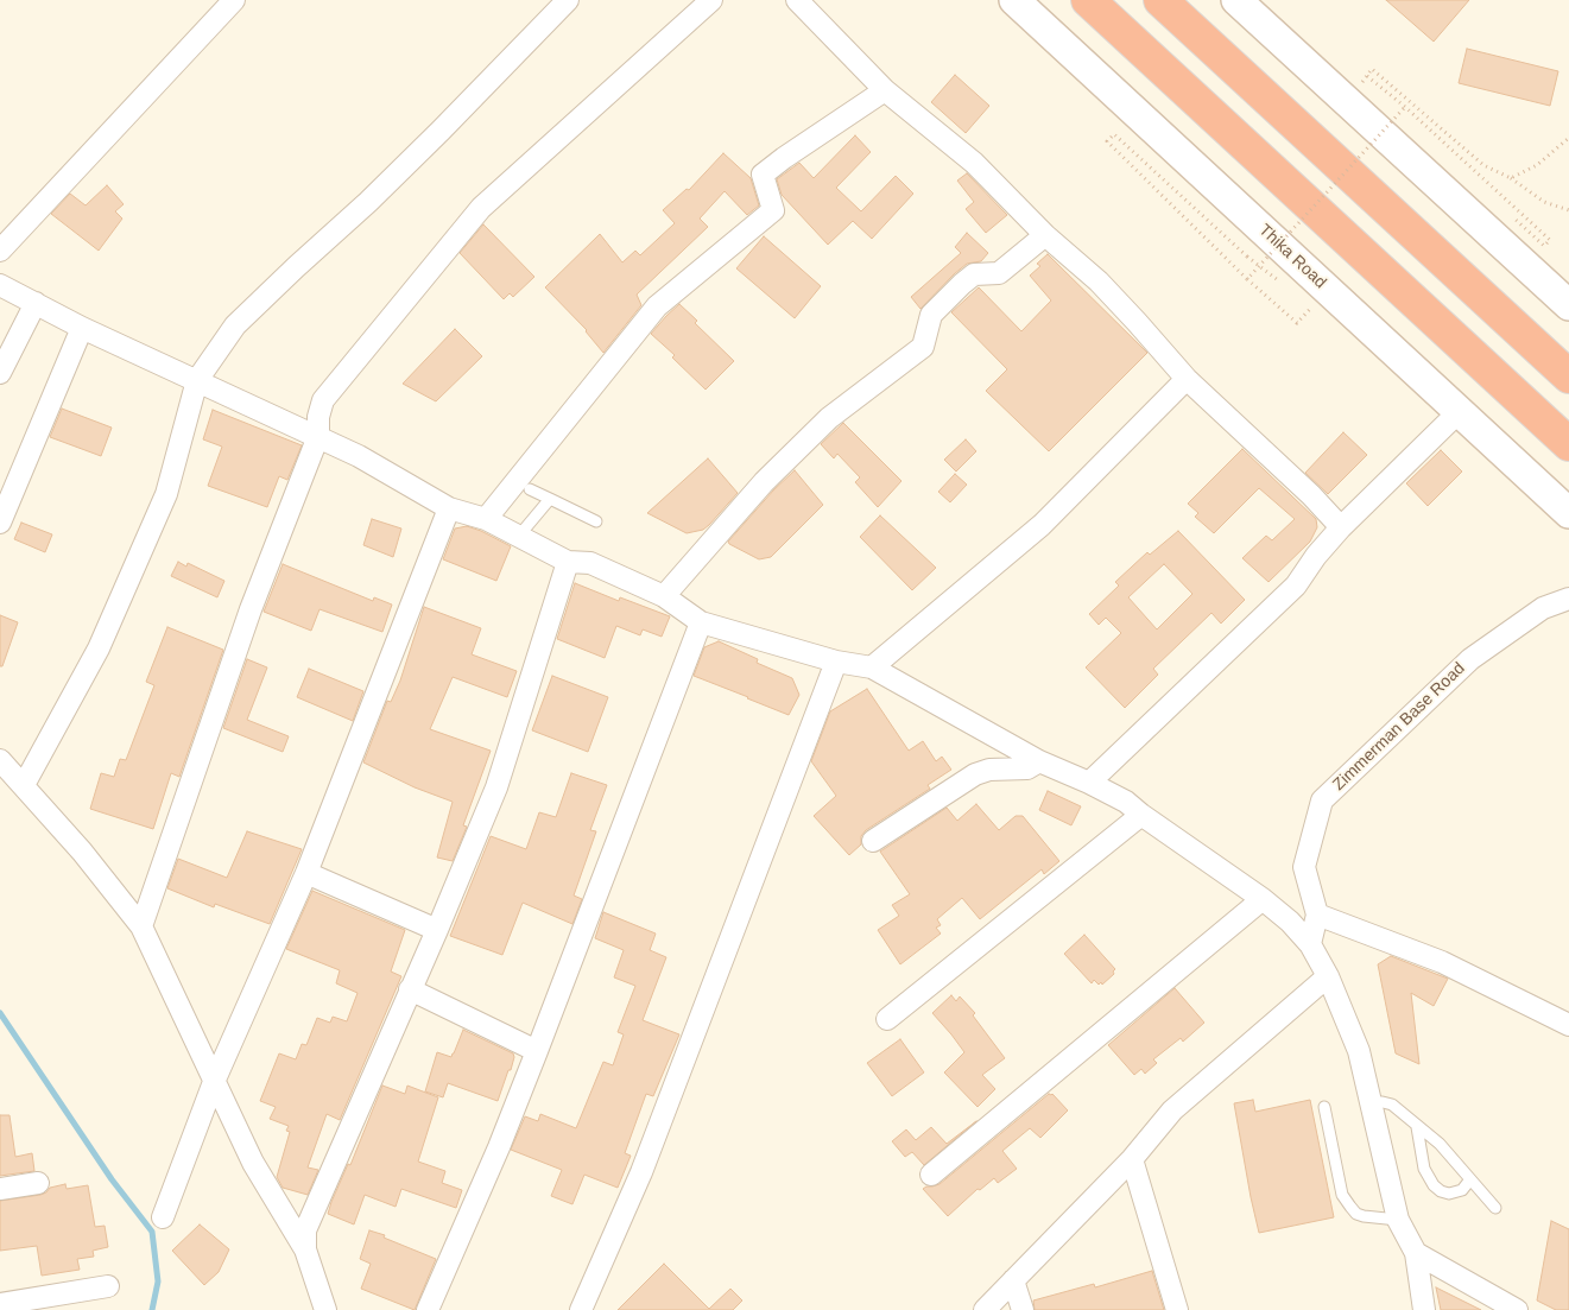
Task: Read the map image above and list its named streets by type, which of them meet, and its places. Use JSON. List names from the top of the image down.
{
  "streets": {
    "main road": ["Thika Road"],
    "street": ["Zimmerman Base Road"]
  }
}
